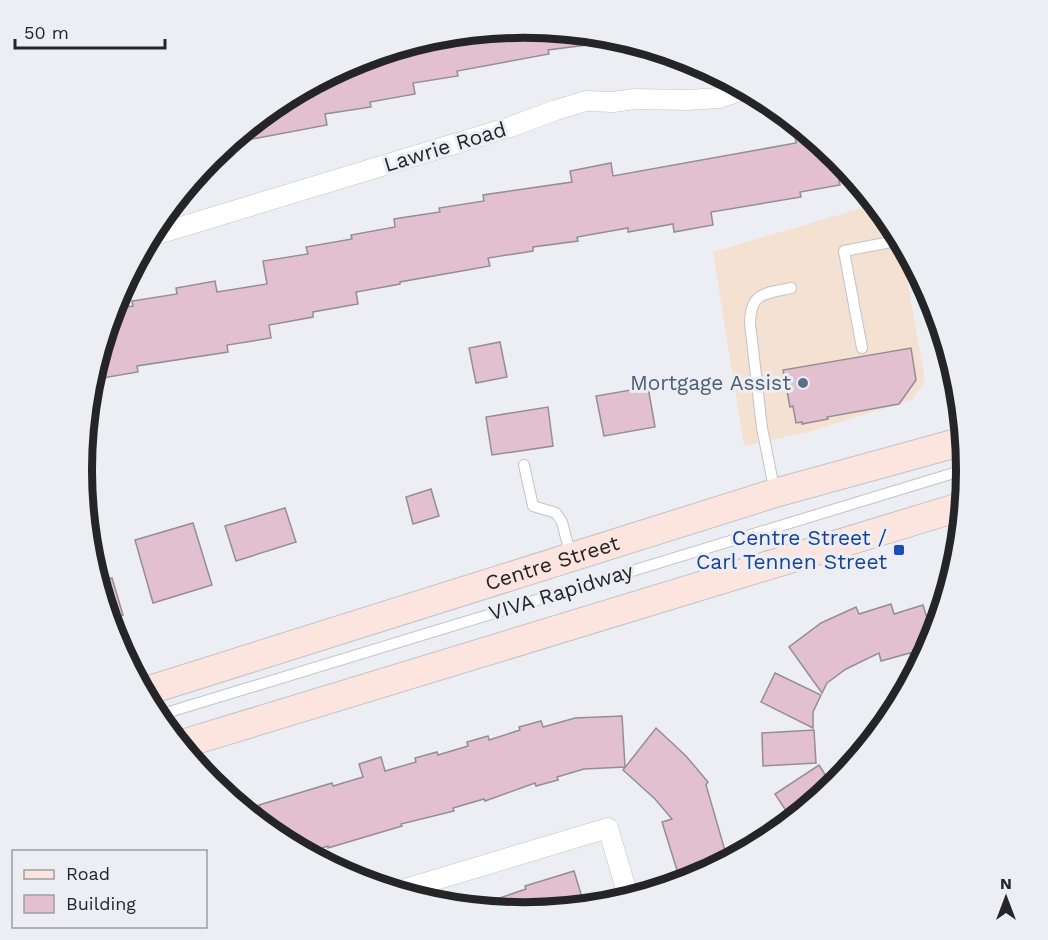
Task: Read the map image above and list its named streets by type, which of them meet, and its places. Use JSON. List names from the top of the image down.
{
  "streets": {
    "main road": ["Centre Street"],
    "street": ["Lawrie Road"],
    "lane": ["VIVA Rapidway"]
  },
  "places": {
    "other": ["Mortgage Assist"],
    "transit": ["Centre Street / Carl Tennen Street"]
  },
  "legend": ["Road", "Building"],
  "scale_bar": "50 m",
  "north": "top"
}
